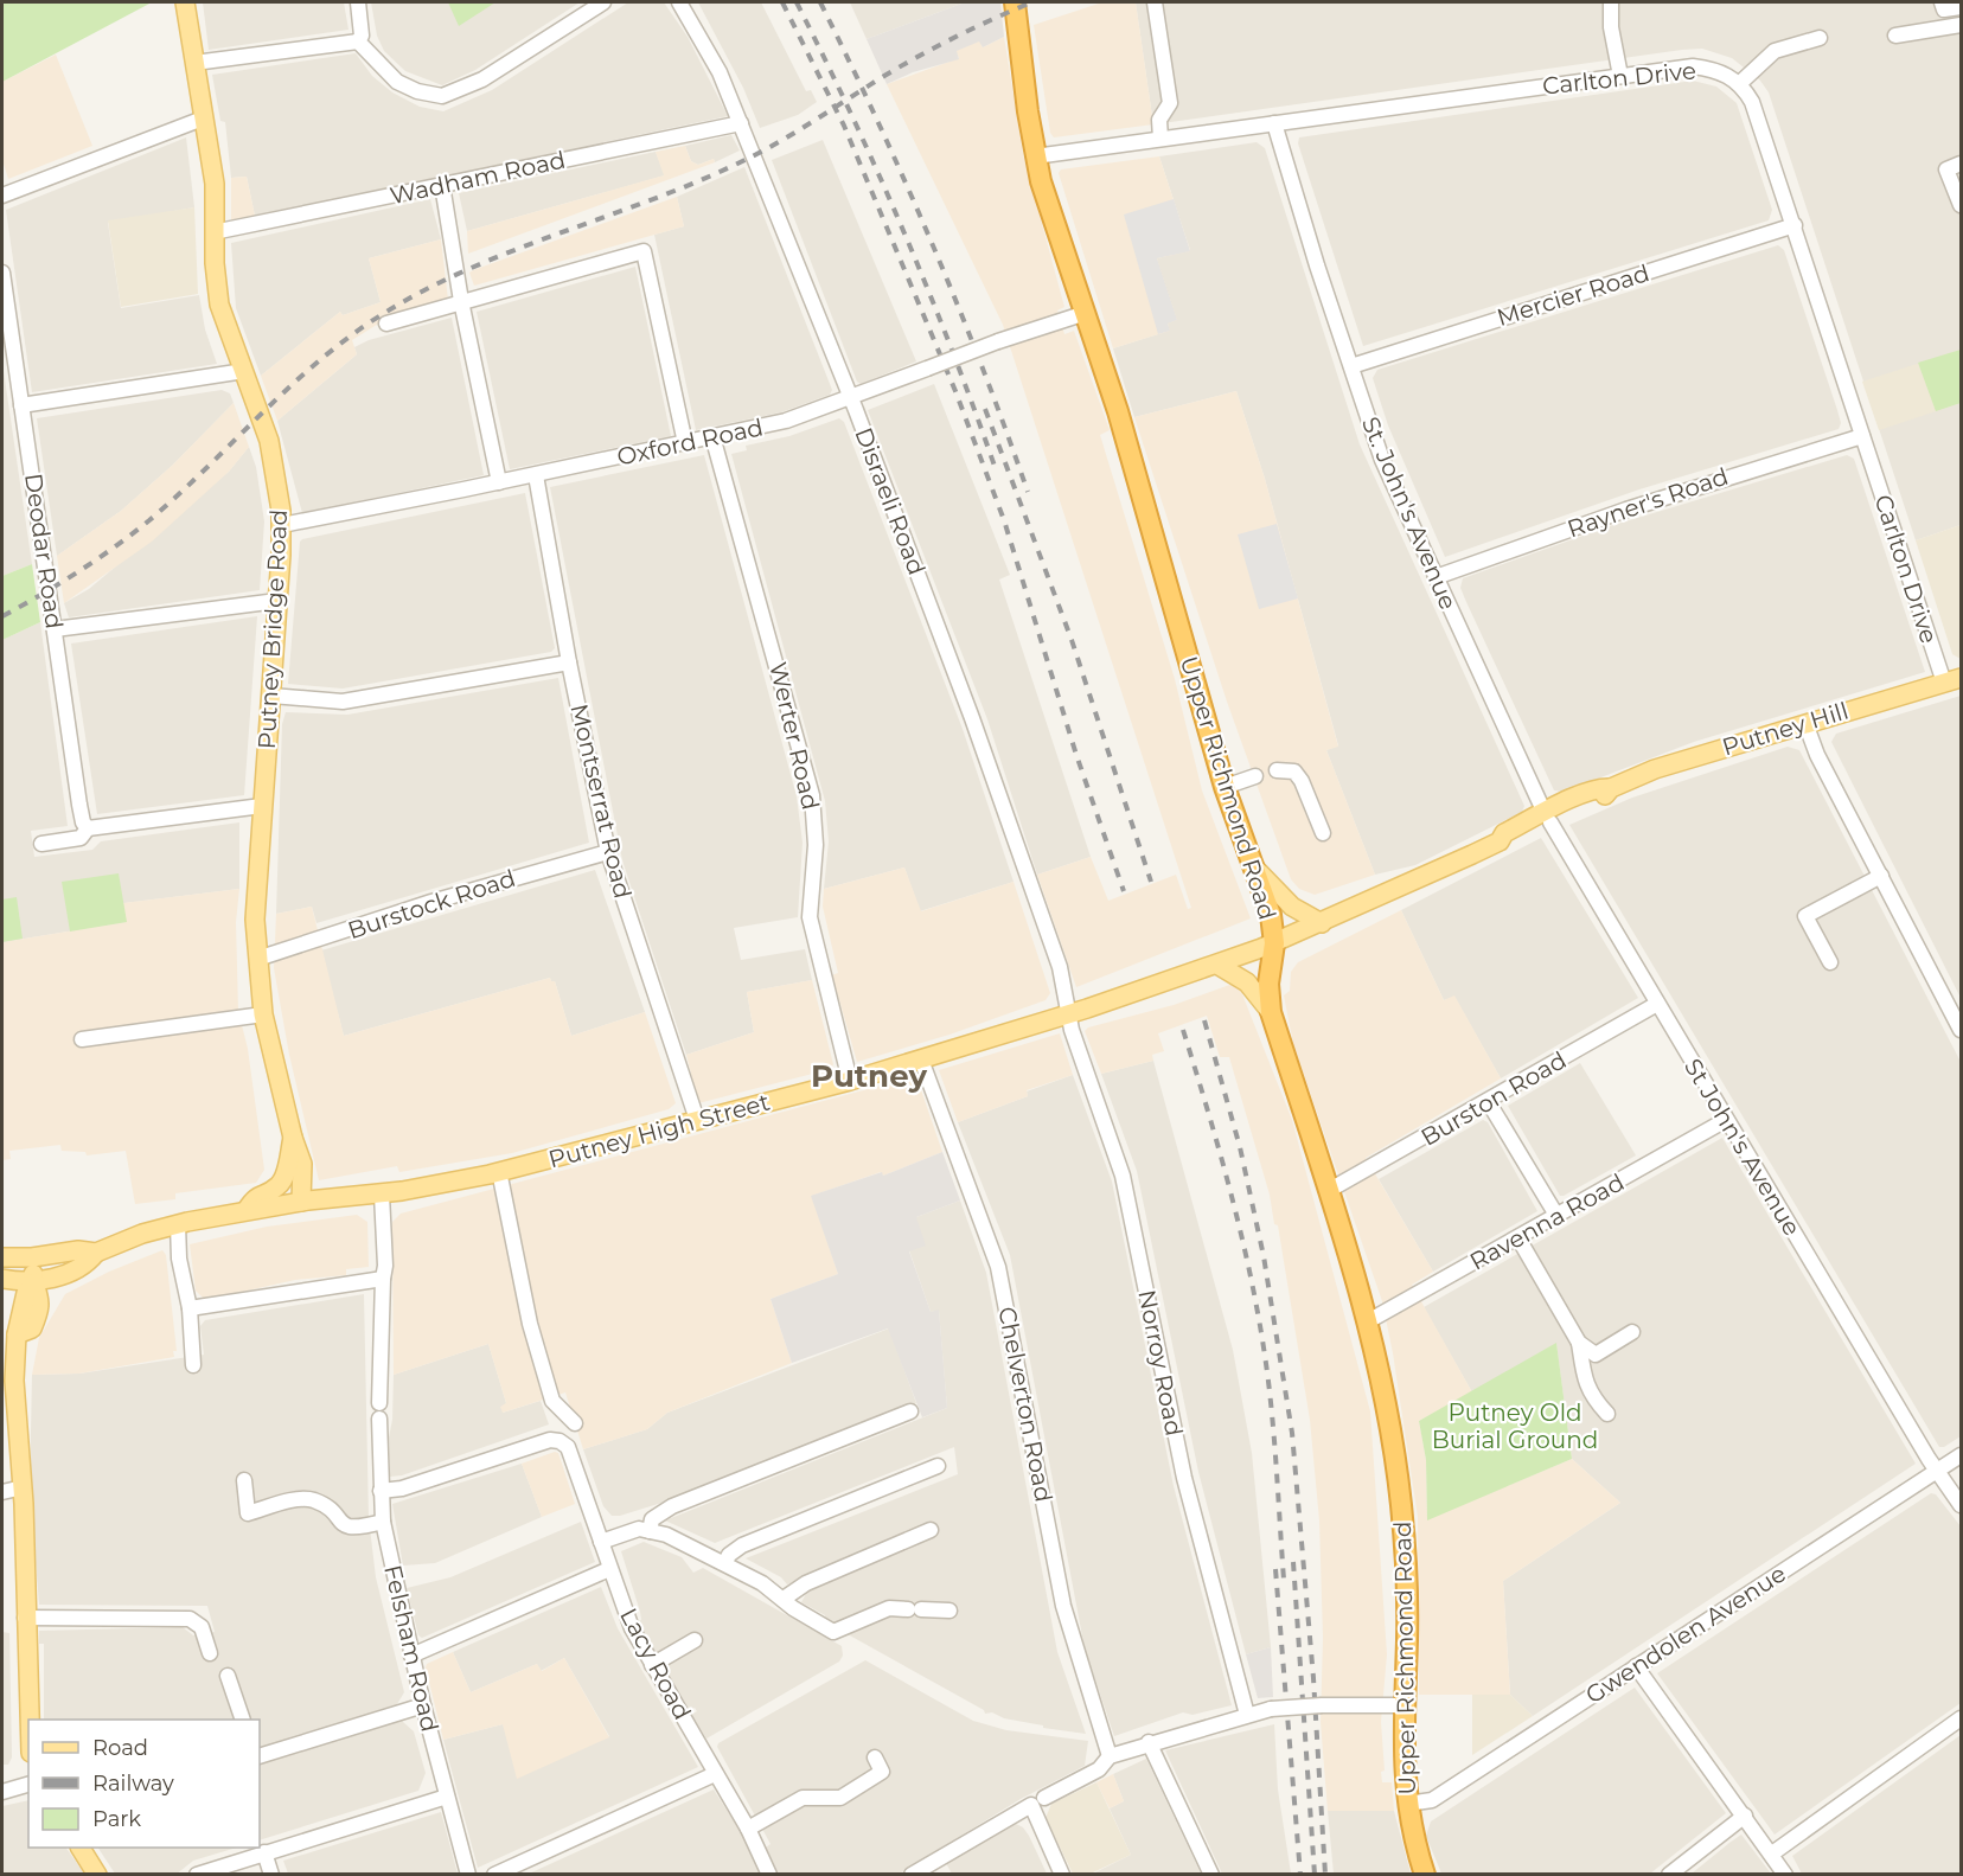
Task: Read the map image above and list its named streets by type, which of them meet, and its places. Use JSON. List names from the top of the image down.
{
  "streets": {
    "highway": ["Upper Richmond Road"],
    "main road": ["Putney Bridge Road", "Putney Hill", "Putney High Street"],
    "street": [
      "Carlton Drive",
      "Wadham Road",
      "Mercier Road",
      "Oxford Road",
      "Disraeli Road",
      "Rayner's Road",
      "St. John's Avenue",
      "Deodar Road",
      "Werter Road",
      "Montserrat Road",
      "Burstock Road",
      "Burston Road",
      "St John's Avenue",
      "Ravenna Road",
      "Norroy Road",
      "Chelverton Road",
      "Gwendolen Avenue",
      "Felsham Road",
      "Lacy Road"
    ]
  },
  "crossings": [
    ["Carlton Drive", "Mercier Road"],
    ["Carlton Drive", "Rayner's Road"],
    ["Carlton Drive", "St. John's Avenue"],
    ["Carlton Drive", "Putney Hill"],
    ["Carlton Drive", "Upper Richmond Road"],
    ["Wadham Road", "Disraeli Road"],
    ["Wadham Road", "Putney Bridge Road"],
    ["Mercier Road", "St. John's Avenue"],
    ["Oxford Road", "Disraeli Road"],
    ["Oxford Road", "Putney Bridge Road"],
    ["Oxford Road", "Werter Road"],
    ["Oxford Road", "Upper Richmond Road"],
    ["Oxford Road", "Montserrat Road"],
    ["Disraeli Road", "Putney High Street"],
    ["Disraeli Road", "Norroy Road"],
    ["Rayner's Road", "St. John's Avenue"],
    ["St. John's Avenue", "Putney Hill"],
    ["St. John's Avenue", "St John's Avenue"],
    ["Putney Bridge Road", "Burstock Road"],
    ["Putney Bridge Road", "Putney High Street"],
    ["Putney Hill", "Upper Richmond Road"],
    ["Putney Hill", "Putney High Street"],
    ["Putney Hill", "St John's Avenue"],
    ["Werter Road", "Putney High Street"],
    ["Upper Richmond Road", "Burston Road"],
    ["Upper Richmond Road", "Putney High Street"],
    ["Upper Richmond Road", "Ravenna Road"],
    ["Upper Richmond Road", "Gwendolen Avenue"],
    ["Montserrat Road", "Burstock Road"],
    ["Montserrat Road", "Putney High Street"],
    ["Burston Road", "St John's Avenue"],
    ["Putney High Street", "Norroy Road"],
    ["Putney High Street", "Chelverton Road"],
    ["St John's Avenue", "Ravenna Road"],
    ["St John's Avenue", "Gwendolen Avenue"],
    ["Felsham Road", "Lacy Road"]
  ],
  "districts": ["Putney"],
  "parks": ["Putney Old Burial Ground"],
  "legend": ["Road", "Railway", "Park"]
}
